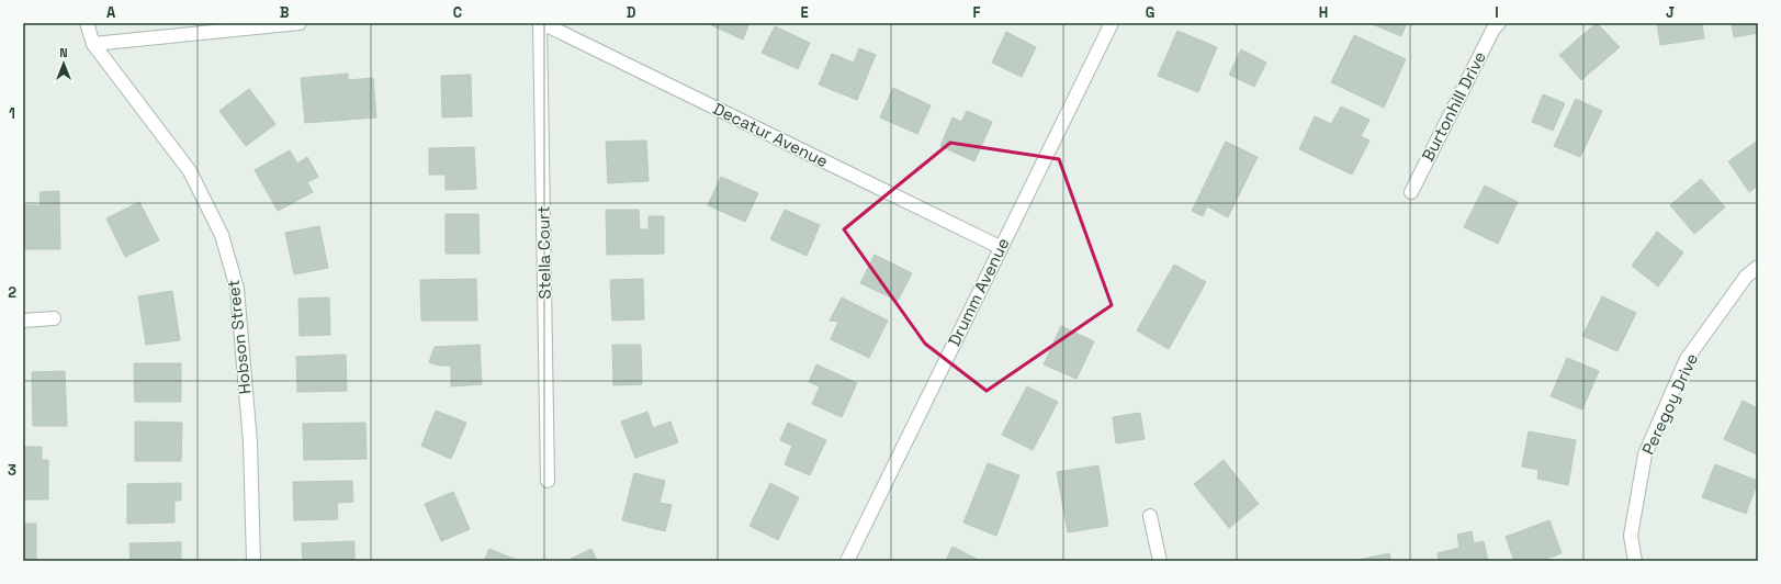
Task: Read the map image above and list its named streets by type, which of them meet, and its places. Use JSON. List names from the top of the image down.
{
  "streets": {
    "street": [
      "Burtonhill Drive",
      "Decatur Avenue",
      "Stella Court",
      "Drumm Avenue",
      "Hobson Street",
      "Peregoy Drive"
    ]
  },
  "crossings": [
    ["Decatur Avenue", "Stella Court"],
    ["Decatur Avenue", "Drumm Avenue"]
  ],
  "north": "top",
  "grid": {
    "columns": [
      "A",
      "B",
      "C",
      "D",
      "E",
      "F",
      "G",
      "H",
      "I",
      "J"
    ],
    "rows": ["1", "2", "3"]
  }
}
